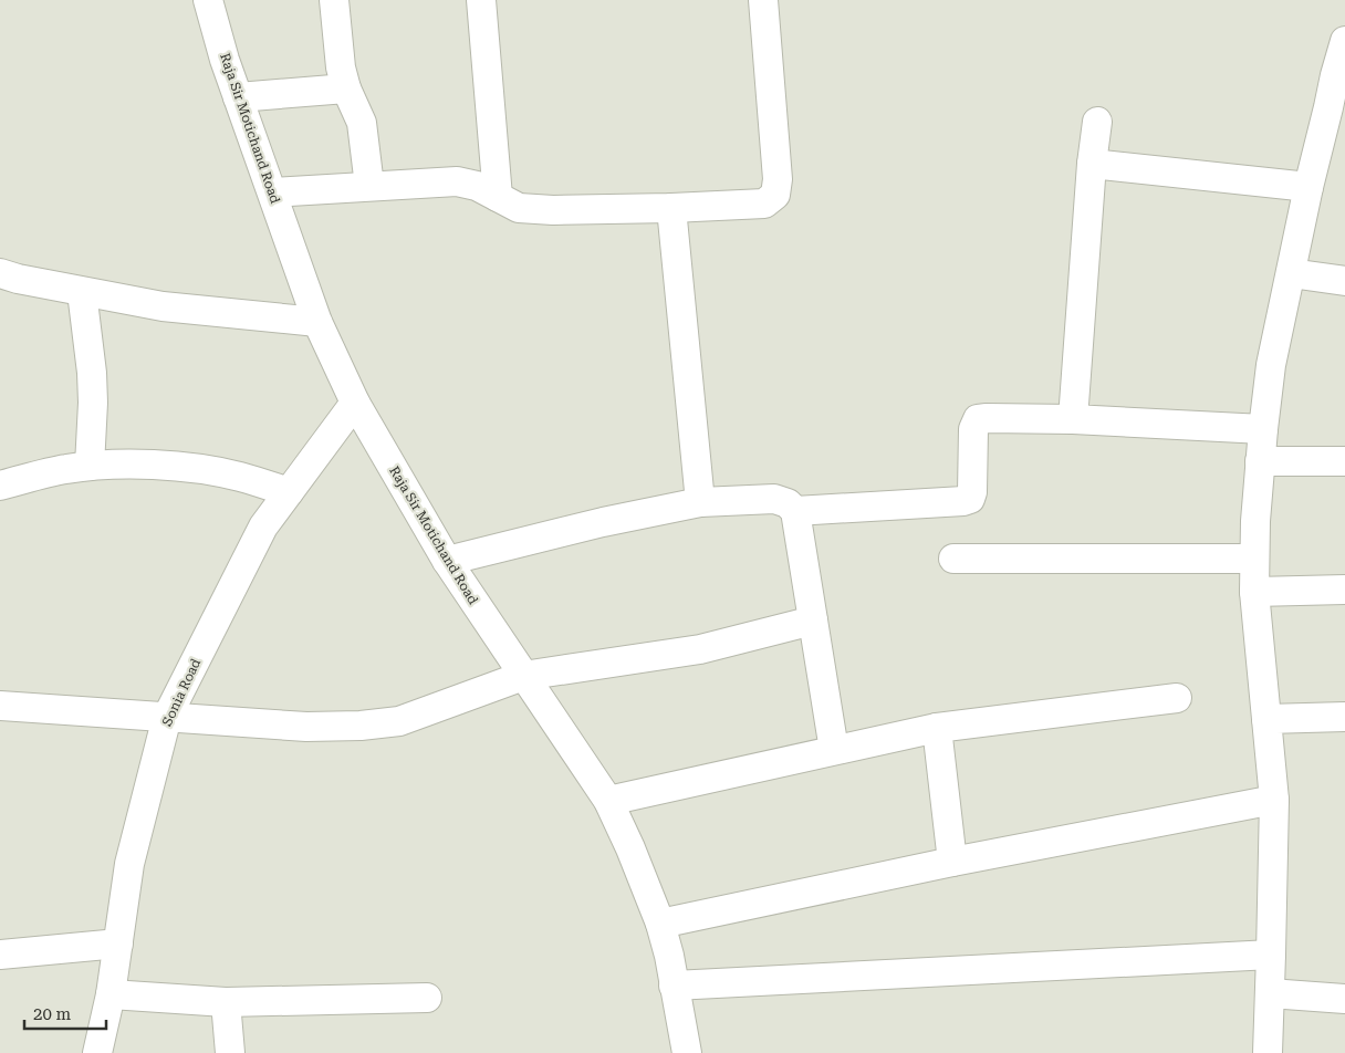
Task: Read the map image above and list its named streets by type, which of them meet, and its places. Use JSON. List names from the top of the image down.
{
  "streets": {
    "street": ["Raja Sir Motichand Road", "Sonia Road"]
  },
  "crossings": [
    ["Raja Sir Motichand Road", "Sonia Road"]
  ],
  "scale_bar": "20 m"
}
